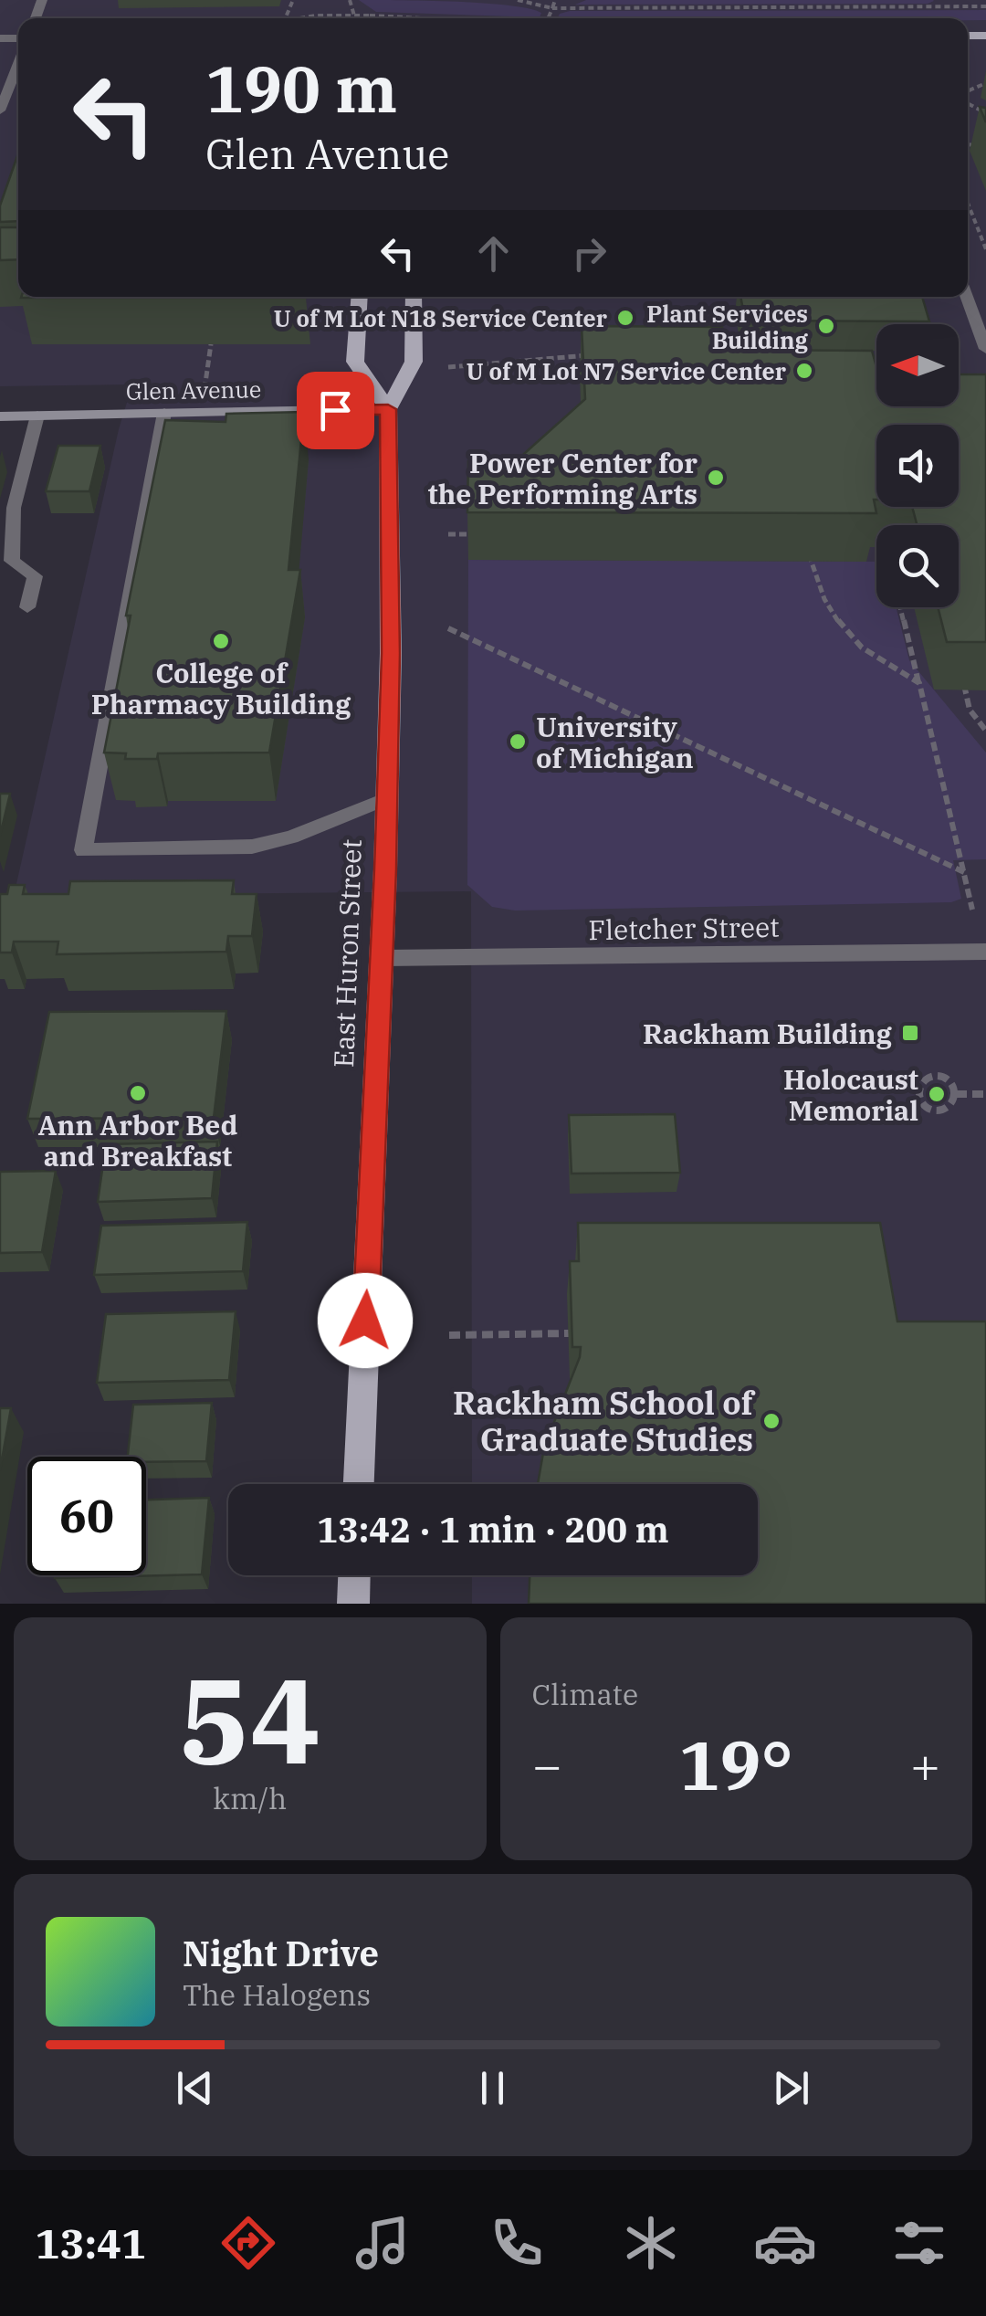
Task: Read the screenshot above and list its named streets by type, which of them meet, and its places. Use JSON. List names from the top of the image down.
{
  "streets": {
    "main road": ["Glen Avenue", "East Huron Street"],
    "street": ["Fletcher Street"]
  },
  "crossings": [
    ["Glen Avenue", "East Huron Street"],
    ["Fletcher Street", "East Huron Street"]
  ],
  "places": {
    "other": [
      "U of M Lot N18 Service Center",
      "Plant Services Building",
      "U of M Lot N7 Service Center",
      "Power Center for the Performing Arts",
      "College of Pharmacy Building",
      "University of Michigan",
      "Ann Arbor Bed and Breakfast",
      "Holocaust Memorial",
      "Rackham School of Graduate Studies"
    ],
    "transit": ["Rackham Building"]
  },
  "north": "left",
  "page": {
    "turn": ["190 m", "Glen Avenue"],
    "limit": "60",
    "trip": "13:42 · 1 min · 200 m",
    "tile": [
      ["54", "km/h"],
      "Climate"
    ],
    "heat": ["−", "19°", "+"],
    "song": ["Night Drive", "The Halogens"],
    "tabs": "13:41"
  }
}
